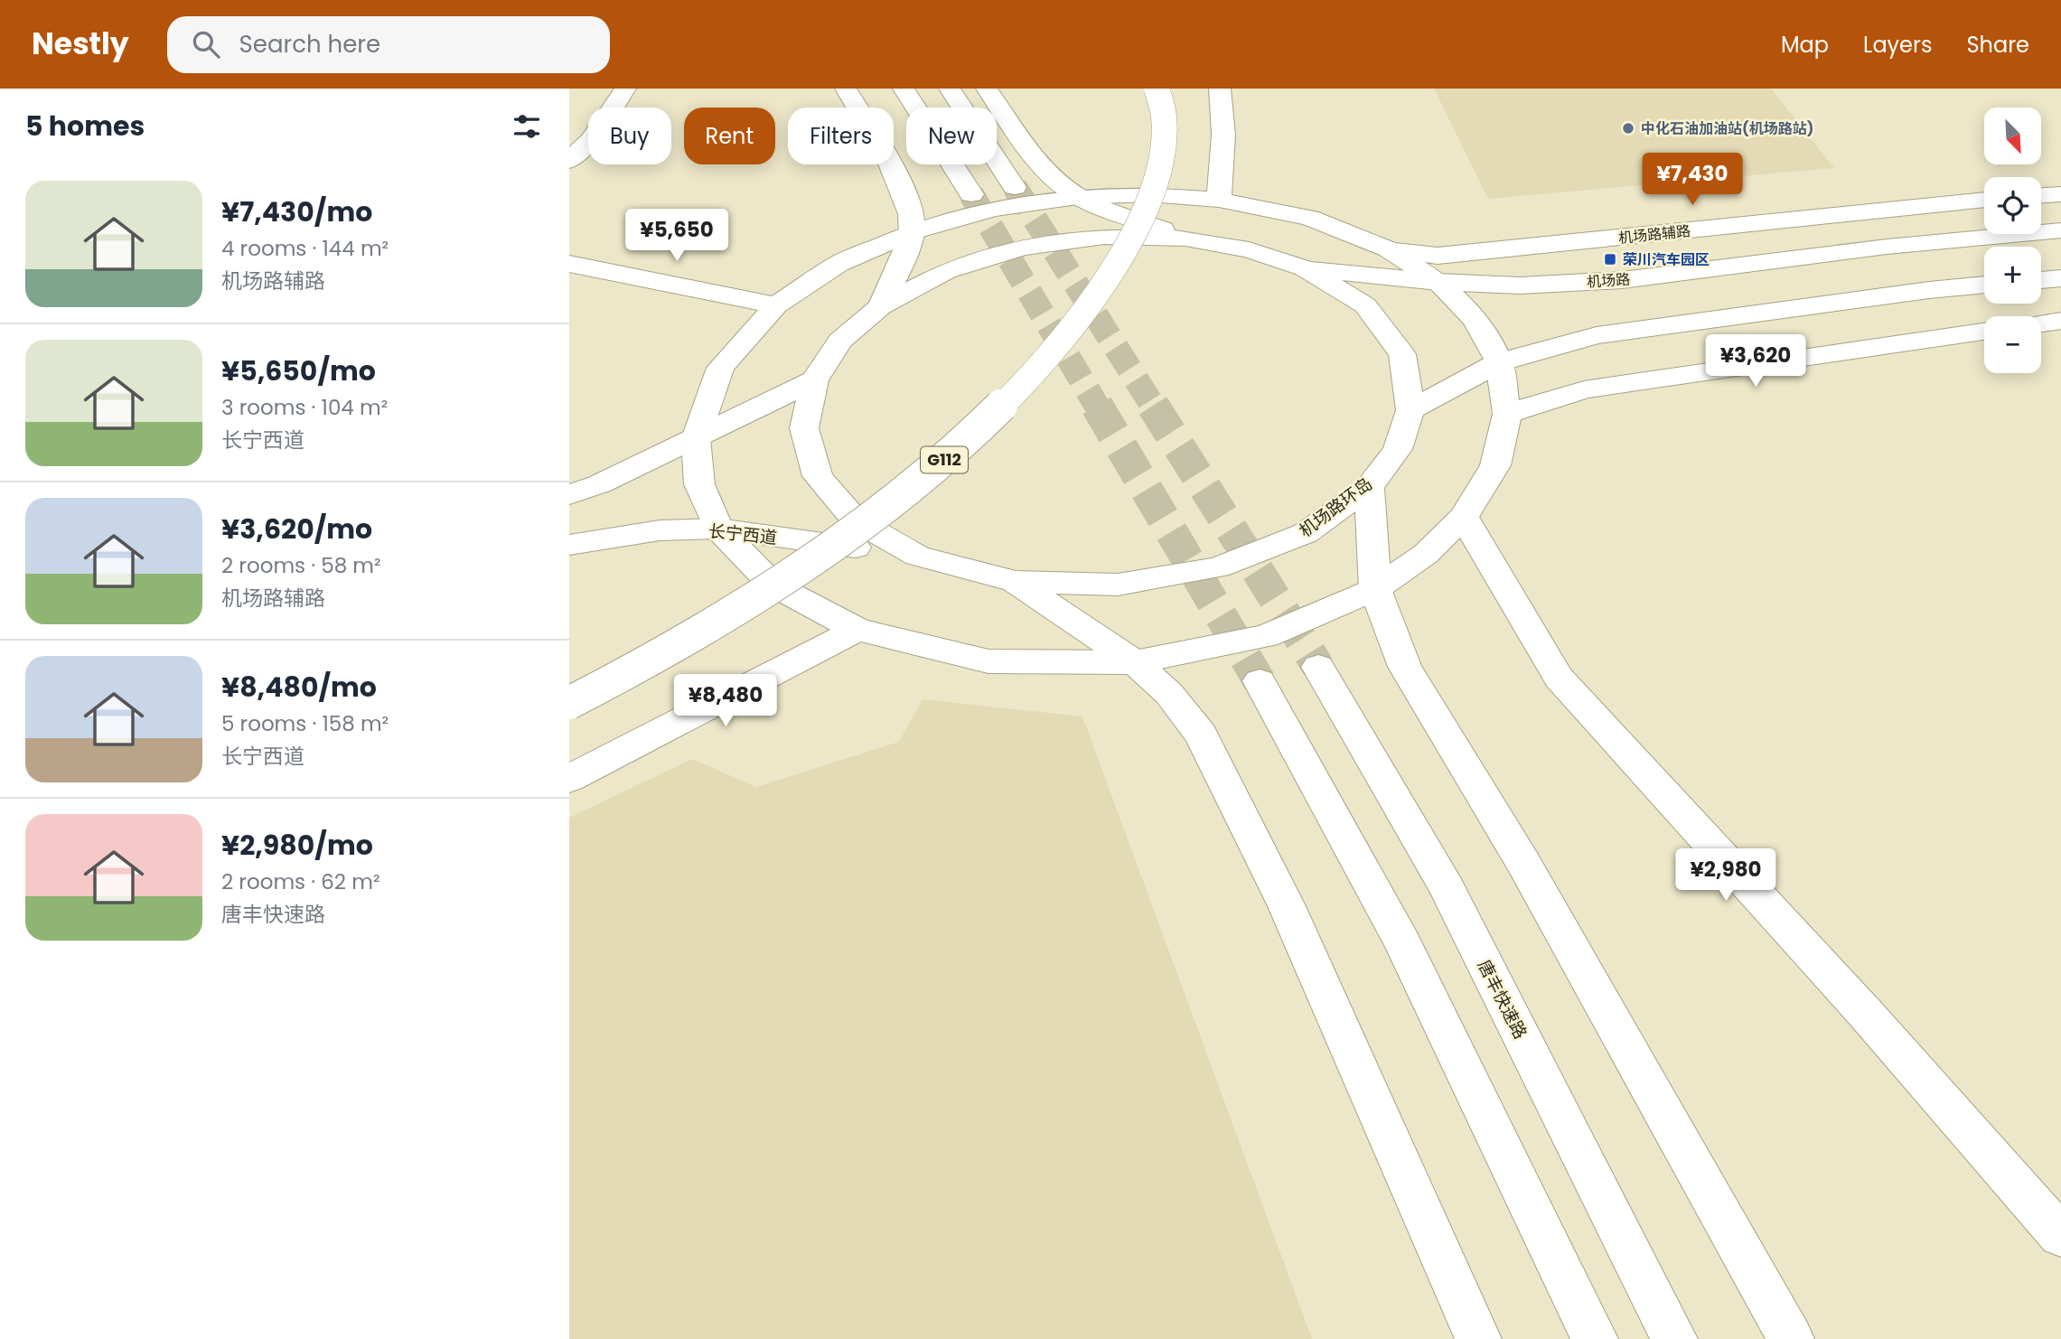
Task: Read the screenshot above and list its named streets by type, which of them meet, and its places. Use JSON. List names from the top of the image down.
{
  "streets": {
    "main road": [
      "机场路辅路",
      "机场路",
      "G112",
      "机场路环岛",
      "长宁西道",
      "唐丰快速路"
    ]
  },
  "crossings": [
    ["机场路", "机场路环岛"],
    ["机场路环岛", "长宁西道"]
  ],
  "places": {
    "other": ["中化石油加油站(机场路站)"],
    "transit": ["荣川汽车园区"]
  },
  "north": "bottom right",
  "page": {
    "header": "Nestly",
    "search": "Search here",
    "nav": ["Map", "Layers", "Share"],
    "heading": "5 homes",
    "map_buttons": ["+", "−"],
    "chip": [
      "Buy",
      "Rent",
      "Filters",
      "New"
    ],
    "price": [
      "¥7,430",
      "¥5,650",
      "¥3,620",
      "¥8,480",
      "¥2,980"
    ],
    "list": [
      {
        "name": "¥7,430/mo",
        "note": "4 rooms · 144 m² · 机场路辅路"
      },
      {
        "name": "¥5,650/mo",
        "note": "3 rooms · 104 m² · 长宁西道"
      },
      {
        "name": "¥3,620/mo",
        "note": "2 rooms · 58 m² · 机场路辅路"
      },
      {
        "name": "¥8,480/mo",
        "note": "5 rooms · 158 m² · 长宁西道"
      },
      {
        "name": "¥2,980/mo",
        "note": "2 rooms · 62 m² · 唐丰快速路"
      }
    ]
  }
}
